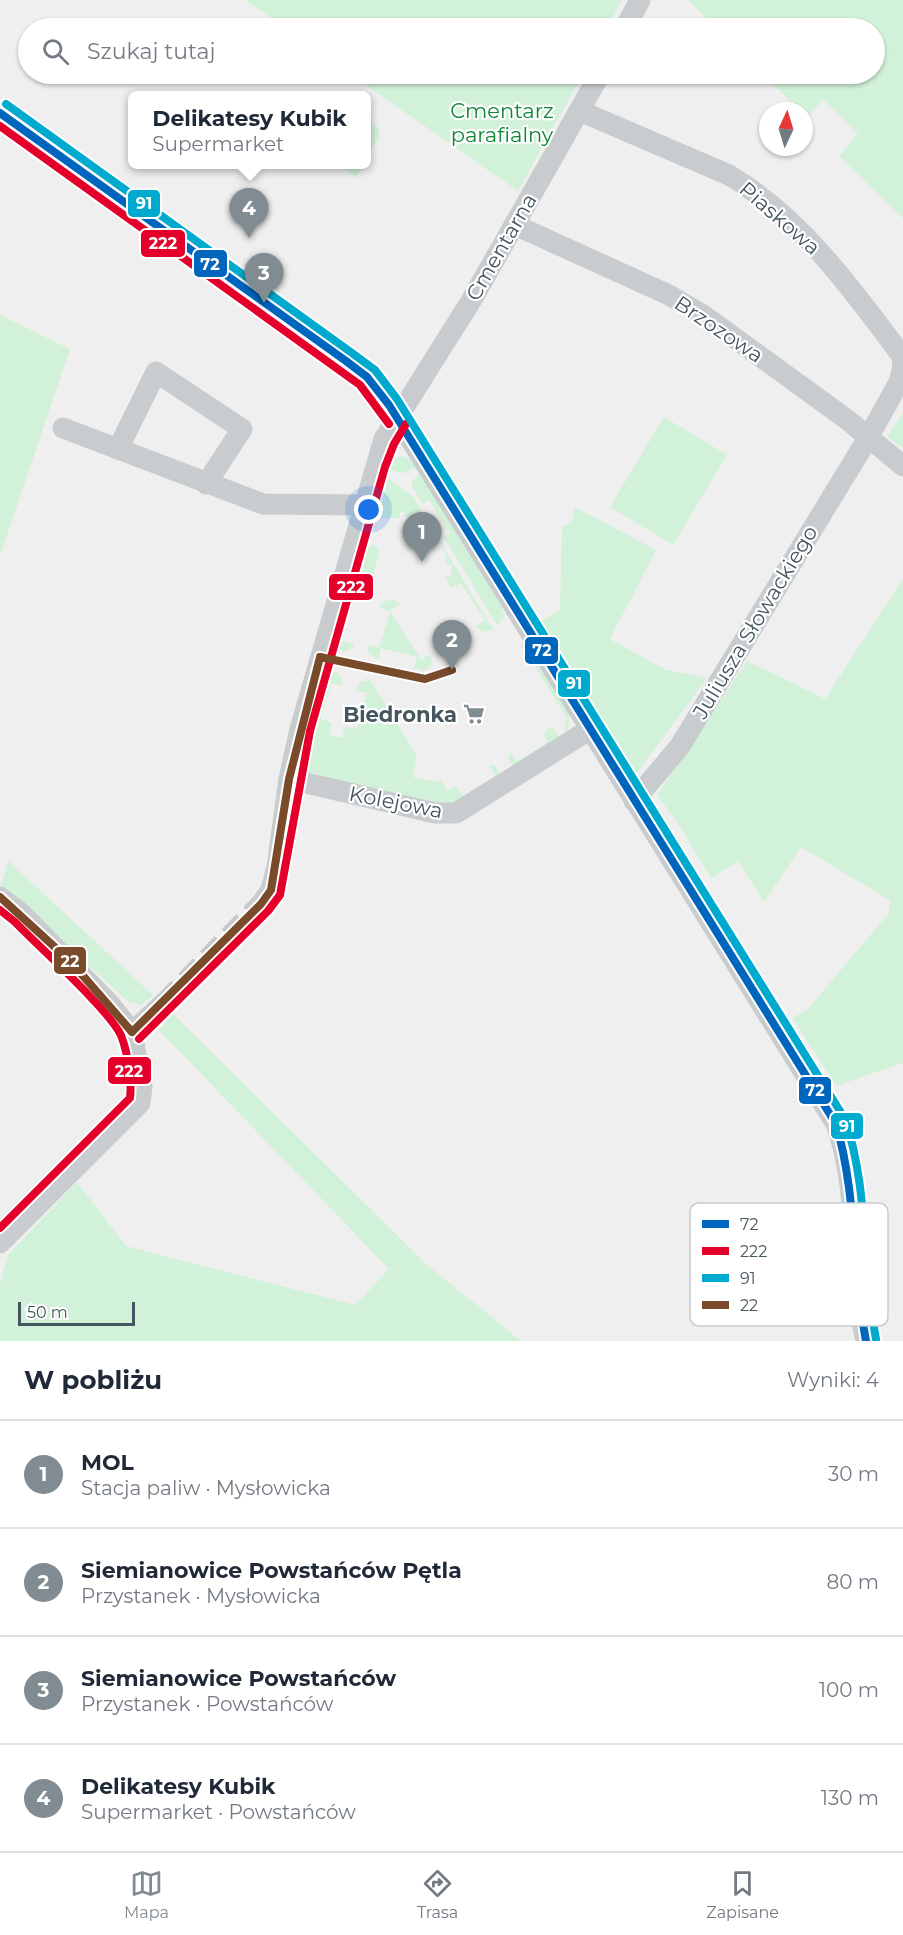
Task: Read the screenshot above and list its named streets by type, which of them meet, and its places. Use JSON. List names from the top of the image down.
{
  "streets": {
    "street": [
      "Piaskowa",
      "Cmentarna",
      "Brzozowa",
      "Juliusza Słowackiego",
      "Kolejowa"
    ]
  },
  "crossings": [
    ["Piaskowa", "Cmentarna"],
    ["Piaskowa", "Brzozowa"],
    ["Piaskowa", "Juliusza Słowackiego"],
    ["Cmentarna", "Brzozowa"],
    ["Cmentarna", "Kolejowa"],
    ["Brzozowa", "Juliusza Słowackiego"]
  ],
  "parks": ["Cmentarz parafialny"],
  "places": {
    "supermarket": ["Biedronka"]
  },
  "lines": [
    "transit line 91",
    "transit line 72",
    "transit line 222",
    "transit line 22"
  ],
  "legend": [
    "72",
    "222",
    "91",
    "22"
  ],
  "scale_bar": "50 m",
  "north": "top",
  "page": {
    "search": "Szukaj tutaj",
    "popup": ["Delikatesy Kubik", "Supermarket"],
    "pins": [
      "4",
      "3",
      "1",
      "2"
    ],
    "scale": "50 m",
    "heading": ["W pobliżu", "Wyniki: 4"],
    "list": [
      {
        "mark": "1",
        "name": "MOL",
        "note": "Stacja paliw · Mysłowicka",
        "value": "30 m"
      },
      {
        "mark": "2",
        "name": "Siemianowice Powstańców Pętla",
        "note": "Przystanek · Mysłowicka",
        "value": "80 m"
      },
      {
        "mark": "3",
        "name": "Siemianowice Powstańców",
        "note": "Przystanek · Powstańców",
        "value": "100 m"
      },
      {
        "mark": "4",
        "name": "Delikatesy Kubik",
        "note": "Supermarket · Powstańców",
        "value": "130 m"
      }
    ],
    "nav": ["Mapa", "Trasa", "Zapisane"]
  }
}
